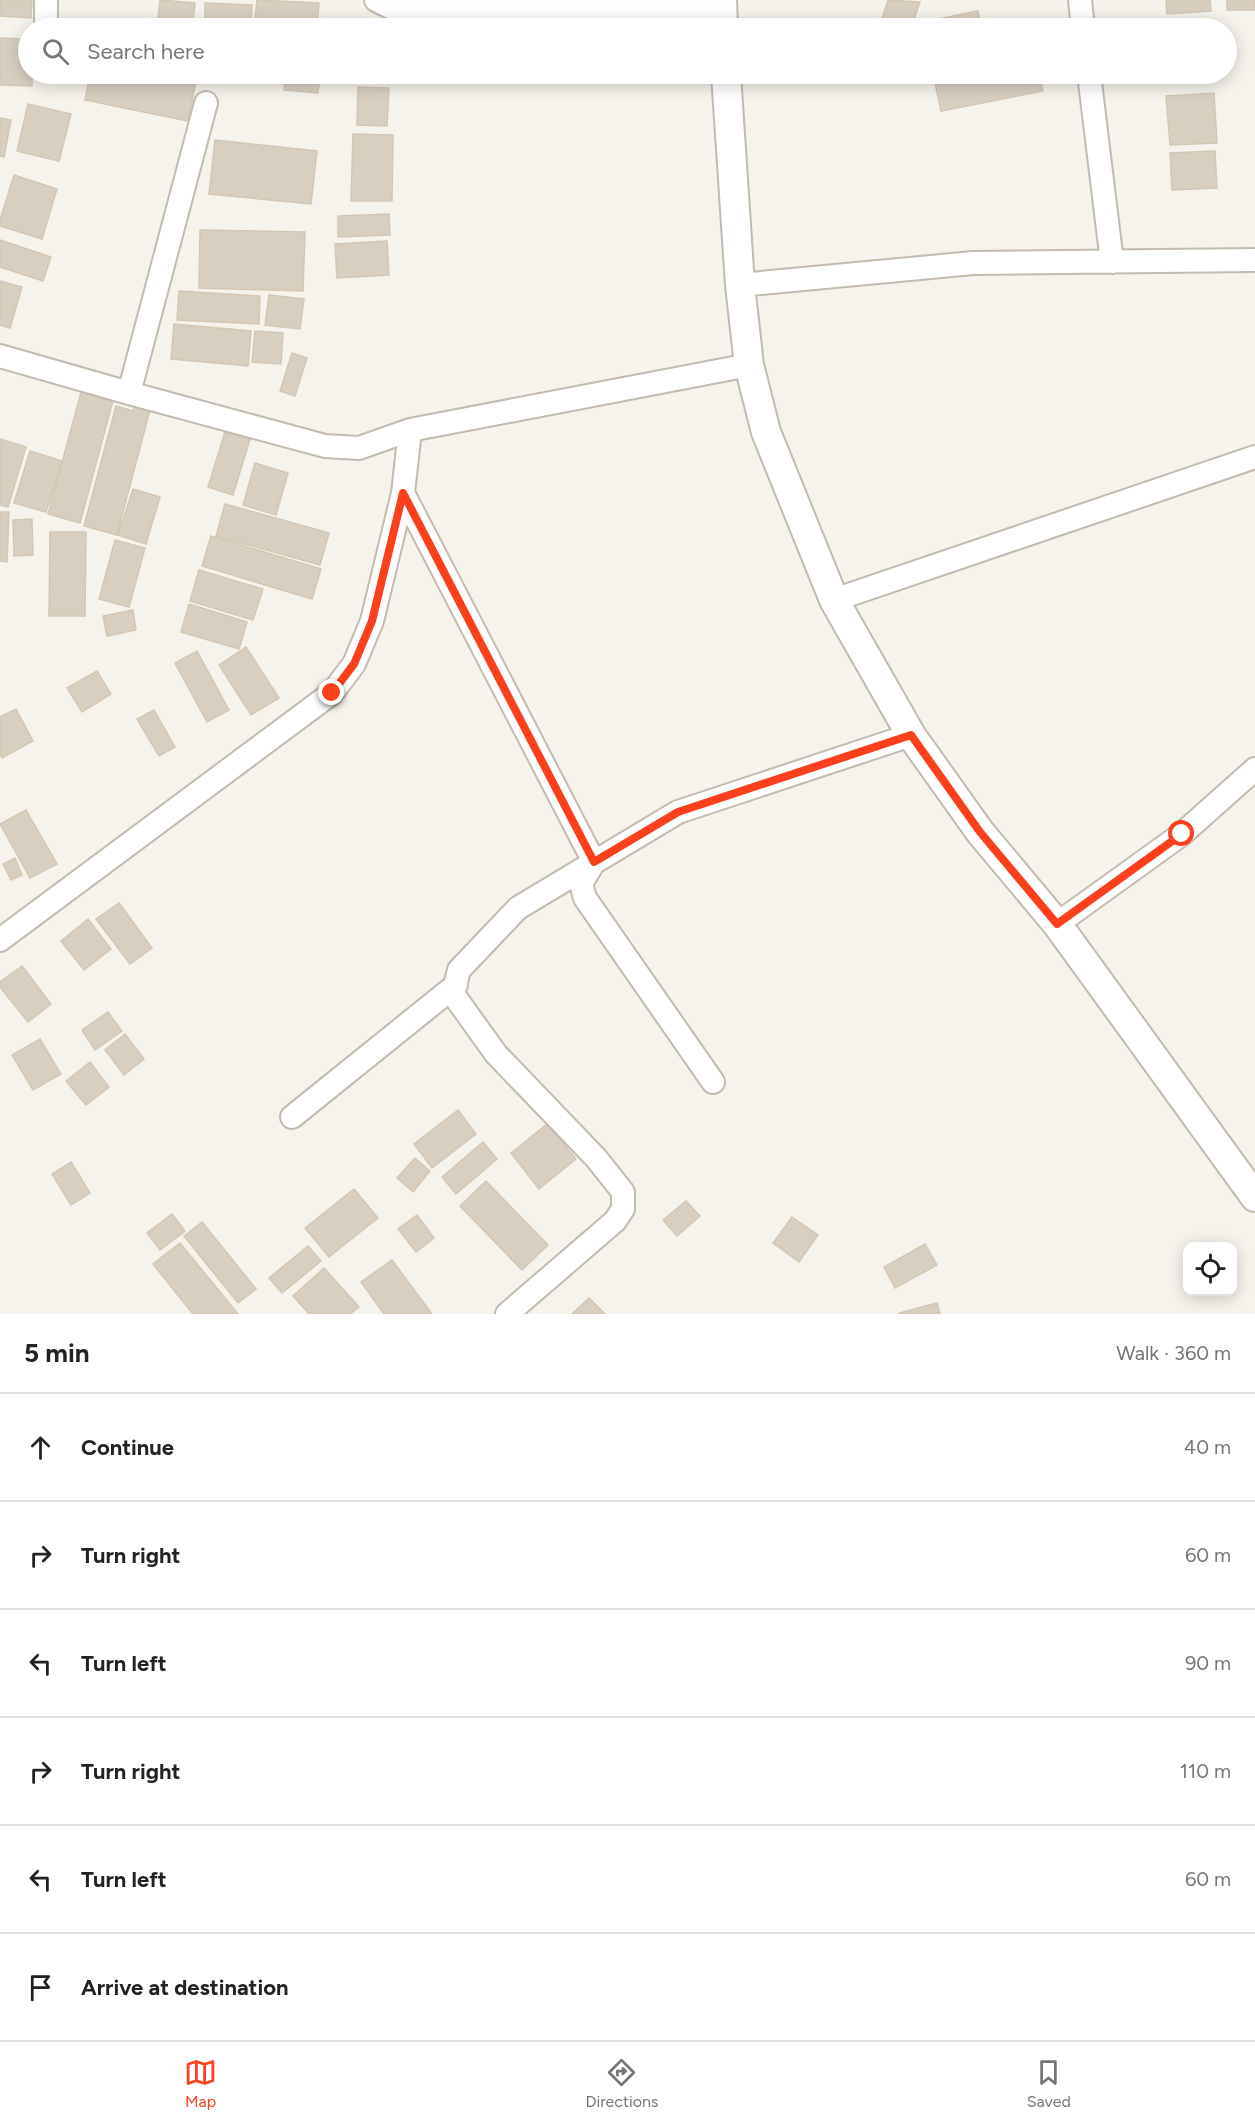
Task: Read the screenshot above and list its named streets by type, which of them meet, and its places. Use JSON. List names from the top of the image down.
{
  "page": {
    "search": "Search here",
    "heading": ["5 min", "Walk · 360 m"],
    "list": [
      ["Continue", "40 m"],
      ["Turn right", "60 m"],
      ["Turn left", "90 m"],
      ["Turn right", "110 m"],
      ["Turn left", "60 m"],
      "Arrive at destination"
    ],
    "nav": ["Map", "Directions", "Saved"]
  }
}
